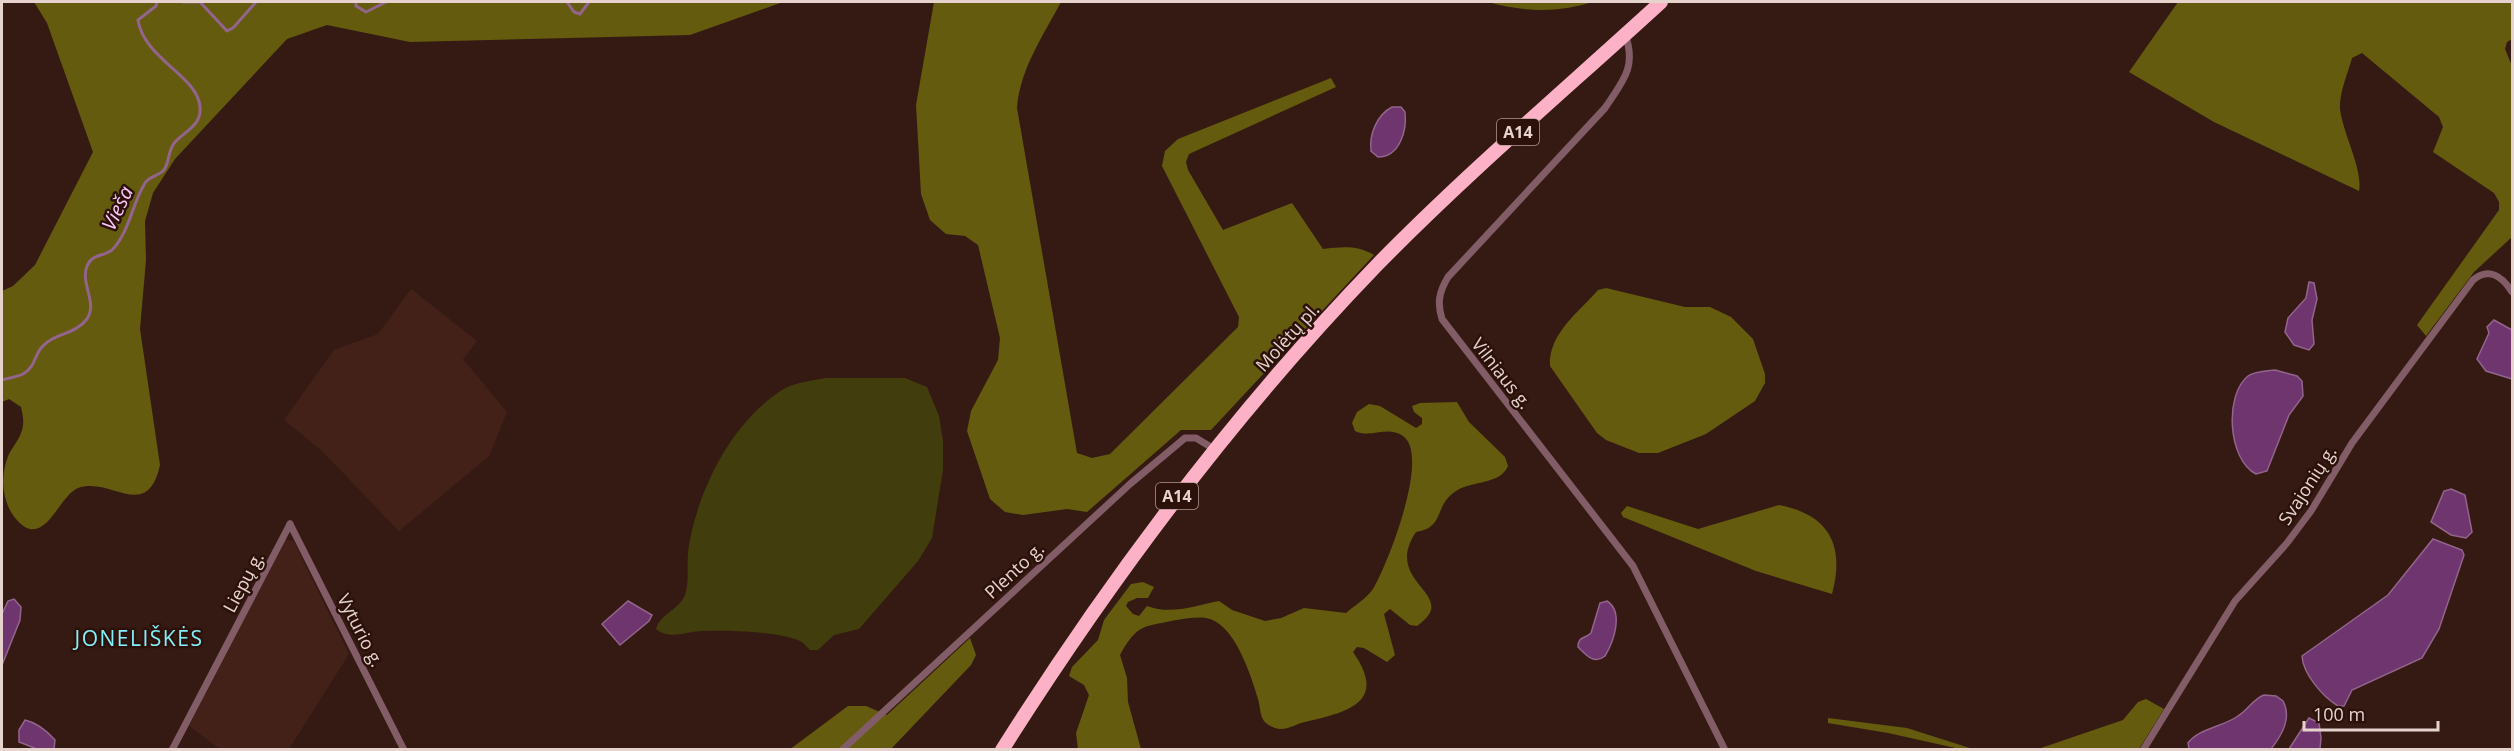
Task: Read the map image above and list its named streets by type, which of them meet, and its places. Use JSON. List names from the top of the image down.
{
  "streets": {
    "highway": ["A14", "Molėtų pl."],
    "street": [
      "Vilniaus g.",
      "Svajonių g.",
      "Plento g.",
      "Liepų g.",
      "Vyturio g."
    ]
  },
  "crossings": [
    ["Molėtų pl.", "Vilniaus g."],
    ["Molėtų pl.", "Plento g."],
    ["Liepų g.", "Vyturio g."]
  ],
  "districts": ["JONELIŠKĖS"],
  "water": ["Vieša"],
  "scale_bar": "100 m"
}
